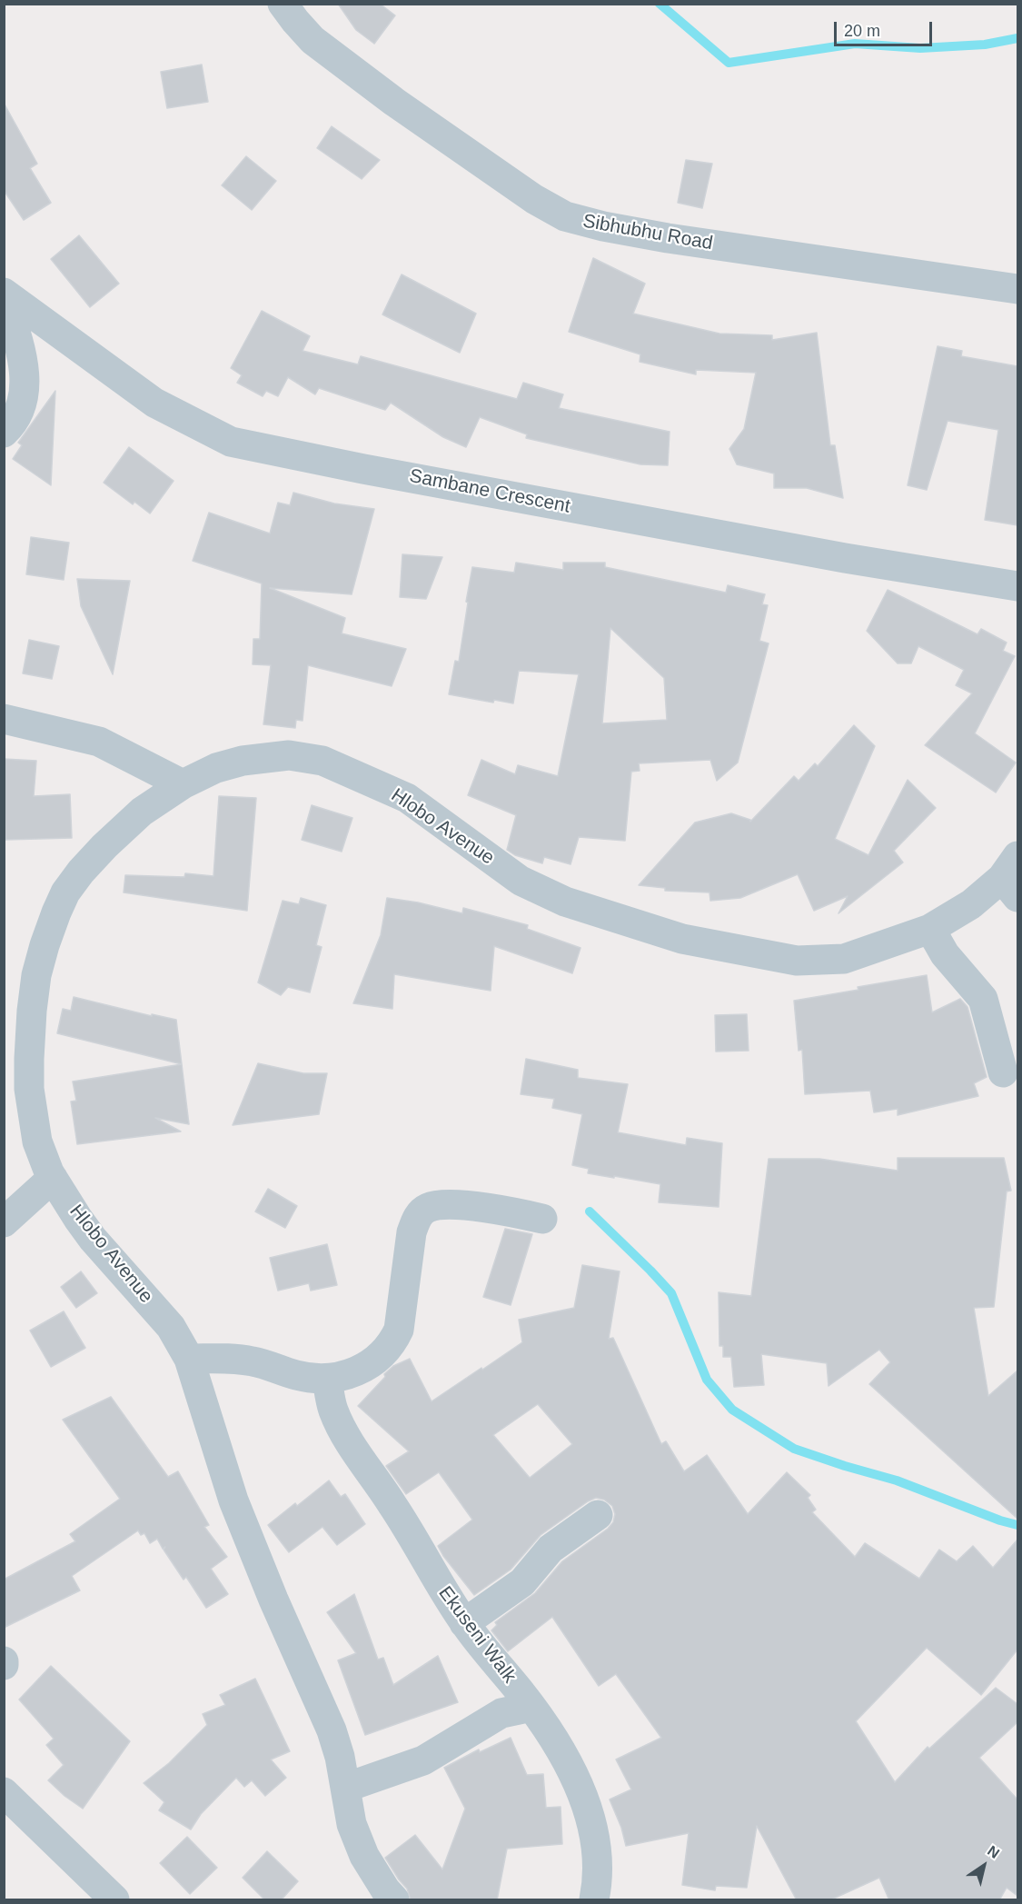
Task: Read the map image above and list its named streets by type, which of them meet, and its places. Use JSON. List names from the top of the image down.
{
  "streets": {
    "street": [
      "Sibhubhu Road",
      "Sambane Crescent",
      "Hlobo Avenue",
      "Ekuseni Walk"
    ]
  },
  "scale_bar": "20 m",
  "north": "top right"
}
